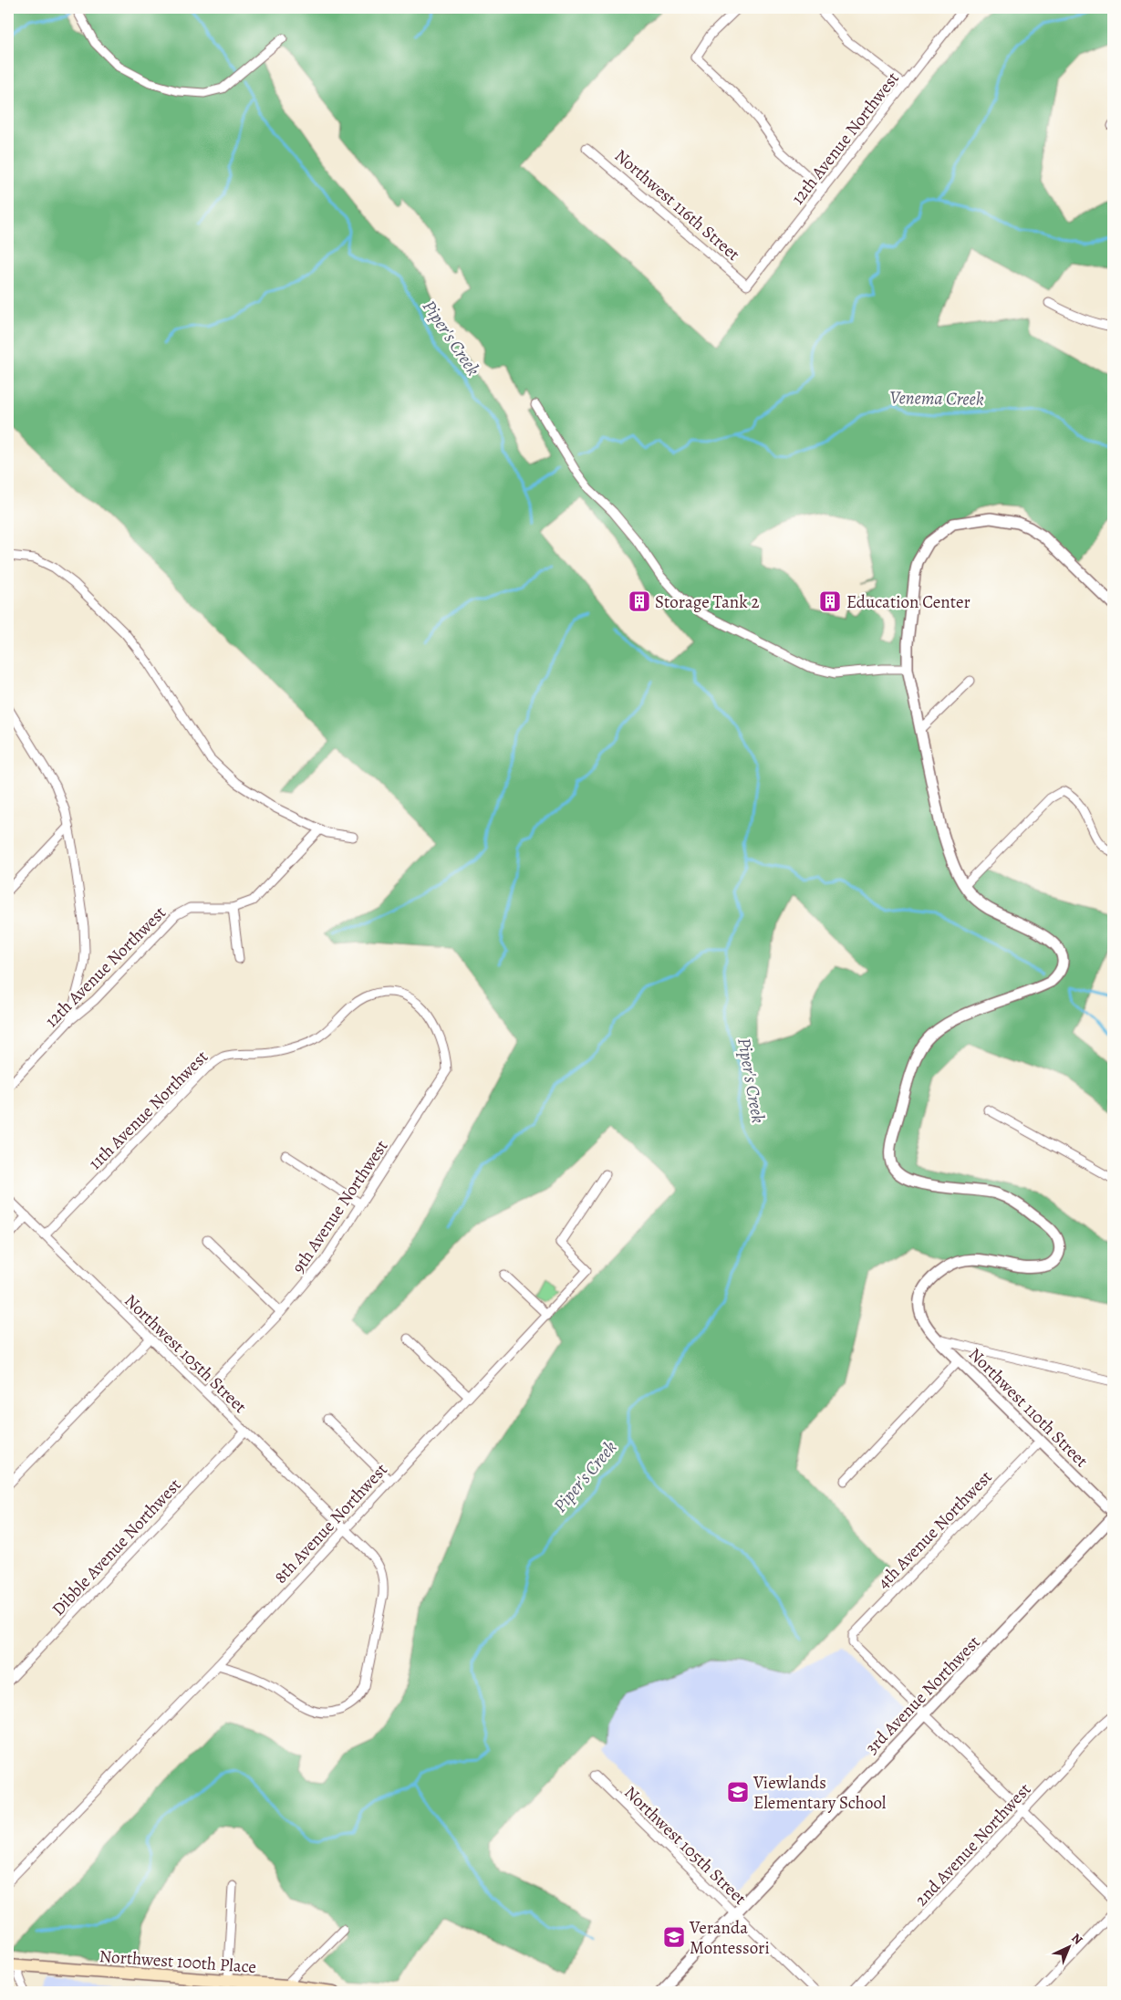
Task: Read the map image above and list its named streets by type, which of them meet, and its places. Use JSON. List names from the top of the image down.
{
  "streets": {
    "main road": ["Northwest 100th Place"],
    "street": [
      "12th Avenue Northwest",
      "Northwest 116th Street",
      "11th Avenue Northwest",
      "9th Avenue Northwest",
      "Northwest 105th Street",
      "Northwest 110th Street",
      "8th Avenue Northwest",
      "4th Avenue Northwest",
      "Dibble Avenue Northwest",
      "3rd Avenue Northwest",
      "2nd Avenue Northwest"
    ]
  },
  "crossings": [
    ["12th Avenue Northwest", "Northwest 116th Street"],
    ["11th Avenue Northwest", "9th Avenue Northwest"],
    ["11th Avenue Northwest", "Northwest 105th Street"],
    ["9th Avenue Northwest", "Northwest 105th Street"],
    ["Northwest 105th Street", "8th Avenue Northwest"],
    ["Northwest 105th Street", "Dibble Avenue Northwest"],
    ["Northwest 105th Street", "3rd Avenue Northwest"],
    ["Northwest 110th Street", "4th Avenue Northwest"],
    ["4th Avenue Northwest", "3rd Avenue Northwest"]
  ],
  "water": ["Piper's Creek", "Venema Creek"],
  "places": {
    "building": ["Storage Tank 2", "Education Center"],
    "school or university": ["Viewlands Elementary School", "Veranda Montessori"]
  },
  "north": "top right"
}
